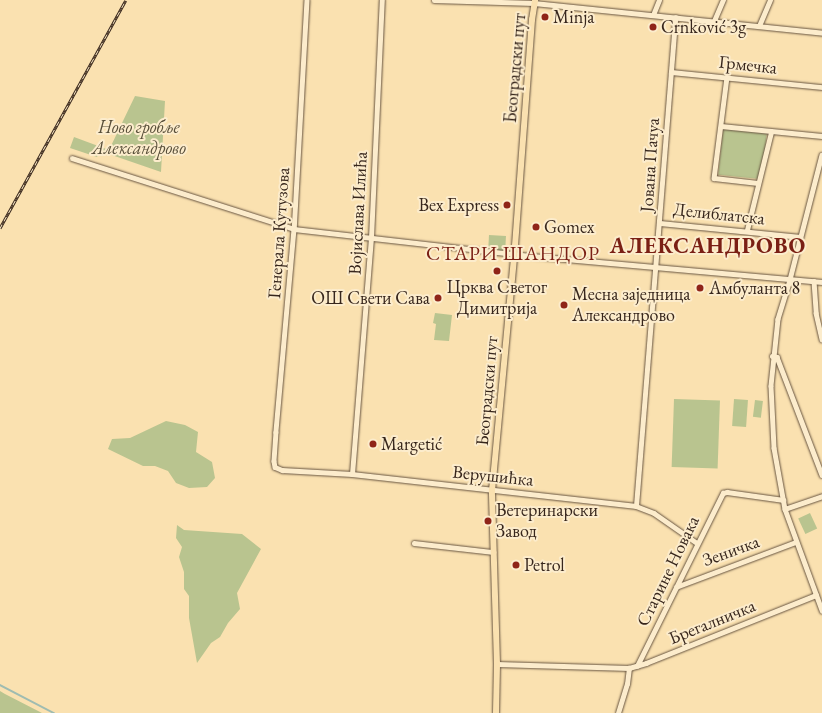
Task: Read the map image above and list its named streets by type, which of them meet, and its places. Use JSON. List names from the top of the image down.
{
  "streets": {
    "main road": ["Београдски пут"],
    "street": [
      "Грмечка",
      "Јована Пачуа",
      "Војислава Илића",
      "Делиблатска",
      "Генерала Кутузова",
      "Верушићка",
      "Зеничка",
      "Старине Новака",
      "Брегалничка"
    ]
  },
  "crossings": [
    ["Грмечка", "Јована Пачуа"],
    ["Београдски пут", "Верушићка"],
    ["Београдски пут", "Брегалничка"],
    ["Јована Пачуа", "Делиблатска"],
    ["Јована Пачуа", "Верушићка"],
    ["Војислава Илића", "Верушићка"],
    ["Генерала Кутузова", "Верушићка"],
    ["Верушићка", "Старине Новака"],
    ["Зеничка", "Старине Новака"],
    ["Старине Новака", "Брегалничка"]
  ],
  "districts": ["АЛЕКСАНДРОВО", "СТАРИ ШАНДОР"],
  "parks": ["Ново гробље Александрово"],
  "places": [
    "Minja",
    "Crnković 3g",
    "Bex Express",
    "Gomex",
    "Црква Светог Димитрија",
    "Амбуланта 8",
    "ОШ Свети Сава",
    "Месна заједница Александрово",
    "Margetić",
    "Ветеринарски Завод",
    "Petrol"
  ]
}
